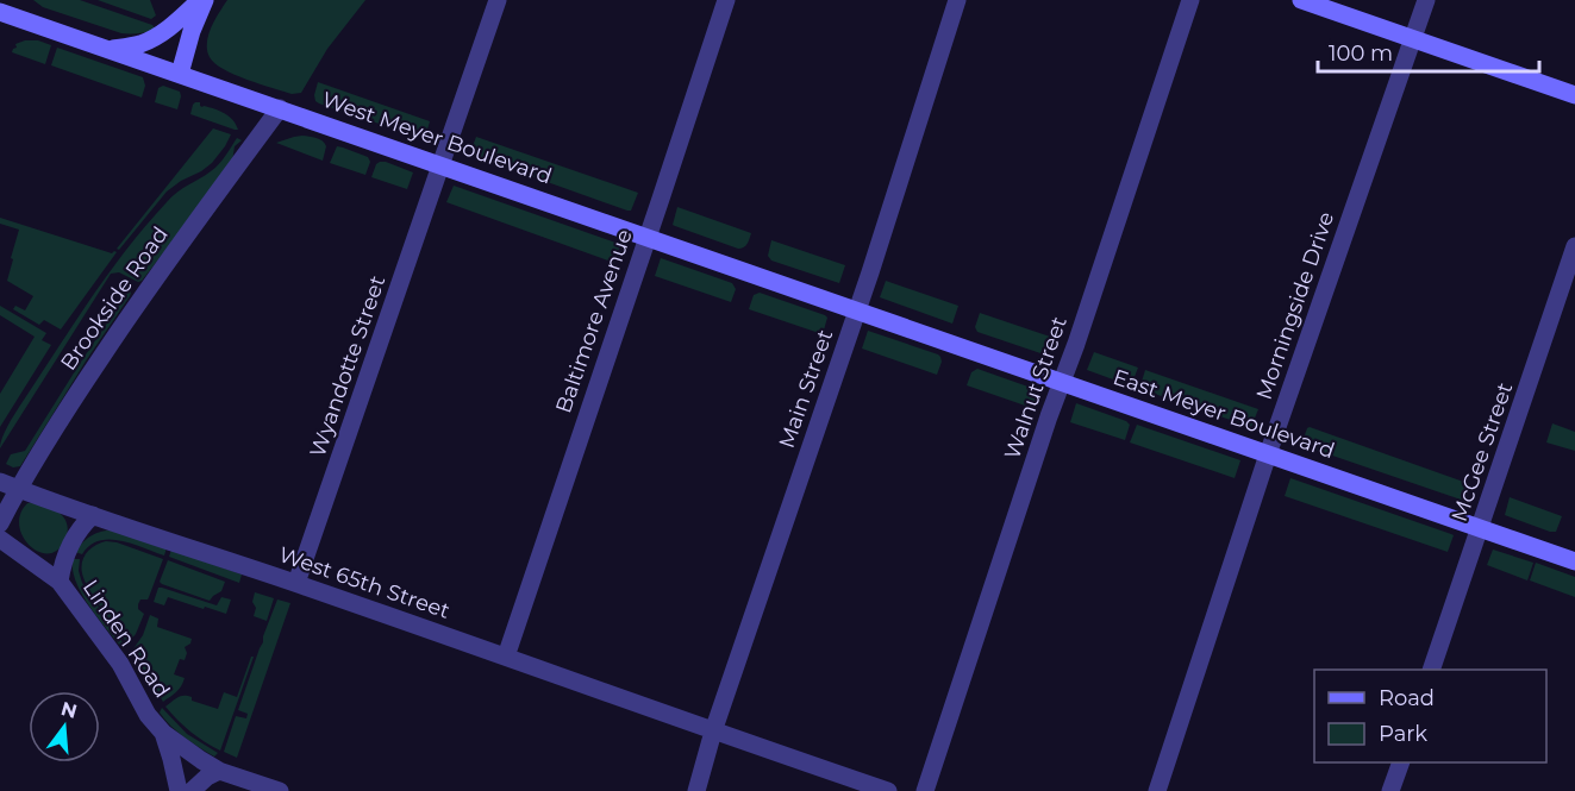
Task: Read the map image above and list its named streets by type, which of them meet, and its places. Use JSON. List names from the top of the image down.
{
  "streets": {
    "main road": ["West Meyer Boulevard", "East Meyer Boulevard"],
    "street": [
      "Brookside Road",
      "Morningside Drive",
      "Baltimore Avenue",
      "Wyandotte Street",
      "Walnut Street",
      "Main Street",
      "McGee Street",
      "West 65th Street",
      "Linden Road"
    ]
  },
  "crossings": [
    ["West Meyer Boulevard", "Brookside Road"],
    ["West Meyer Boulevard", "Baltimore Avenue"],
    ["West Meyer Boulevard", "Wyandotte Street"],
    ["West Meyer Boulevard", "Main Street"],
    ["West Meyer Boulevard", "East Meyer Boulevard"],
    ["Brookside Road", "West 65th Street"],
    ["Morningside Drive", "East Meyer Boulevard"],
    ["Baltimore Avenue", "West 65th Street"],
    ["Wyandotte Street", "West 65th Street"],
    ["Walnut Street", "East Meyer Boulevard"],
    ["Main Street", "East Meyer Boulevard"],
    ["Main Street", "West 65th Street"],
    ["East Meyer Boulevard", "McGee Street"],
    ["West 65th Street", "Linden Road"]
  ],
  "legend": ["Road", "Park"],
  "scale_bar": "100 m",
  "north": "top"
}
